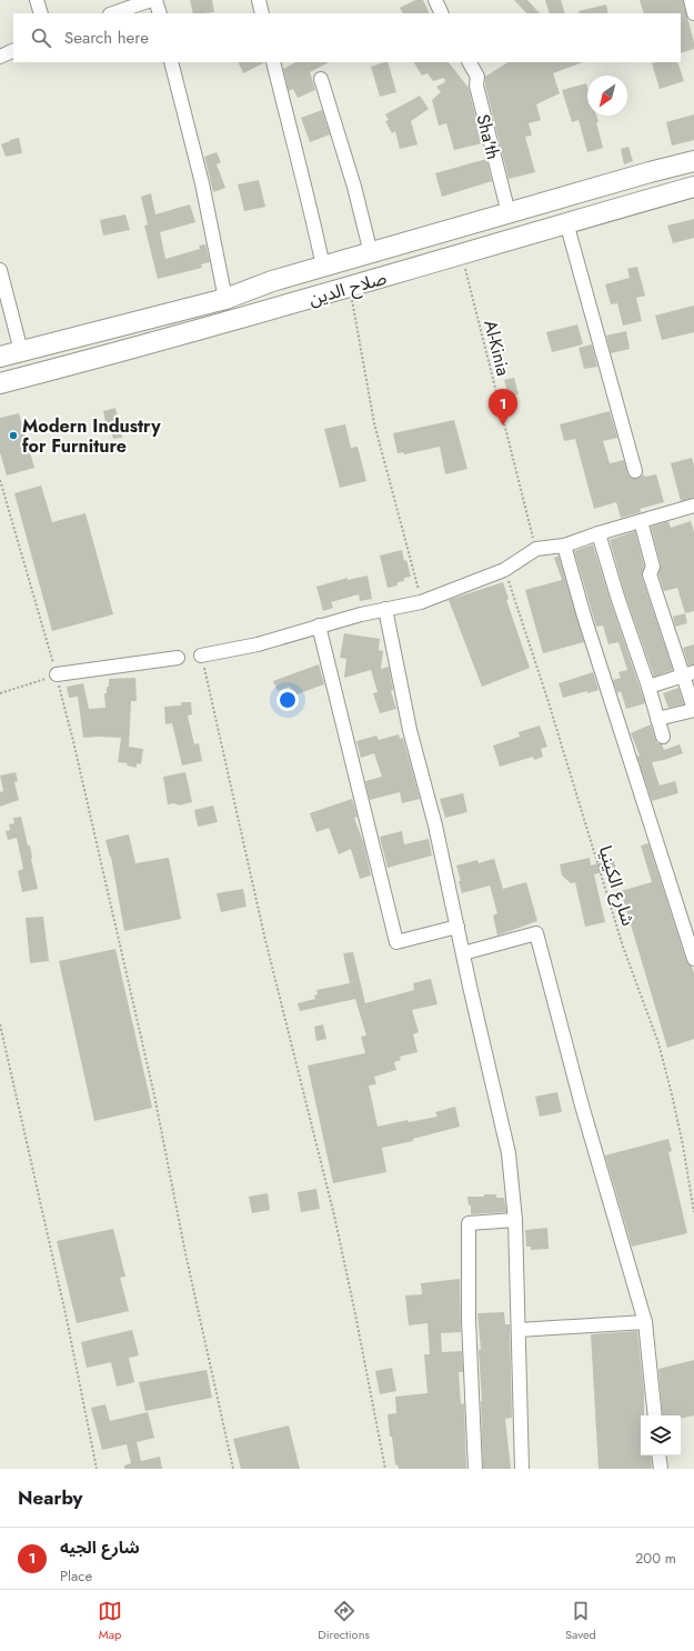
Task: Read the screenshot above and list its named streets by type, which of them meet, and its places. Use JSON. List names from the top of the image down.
{
  "streets": {
    "highway": ["صلاح الدين"],
    "street": ["Sha'th"],
    "path": ["Al-Kinia", "شارع الكينيا"]
  },
  "crossings": [
    ["Sha'th", "صلاح الدين"],
    ["صلاح الدين", "Al-Kinia"]
  ],
  "places": ["Modern Industry for Furniture"],
  "north": "bottom left",
  "page": {
    "search": "Search here",
    "pins": "1",
    "heading": "Nearby",
    "list": [
      {
        "mark": "1",
        "name": "شارع الجيه",
        "note": "Place",
        "value": "200 m"
      }
    ],
    "nav": ["Map", "Directions", "Saved"]
  }
}
